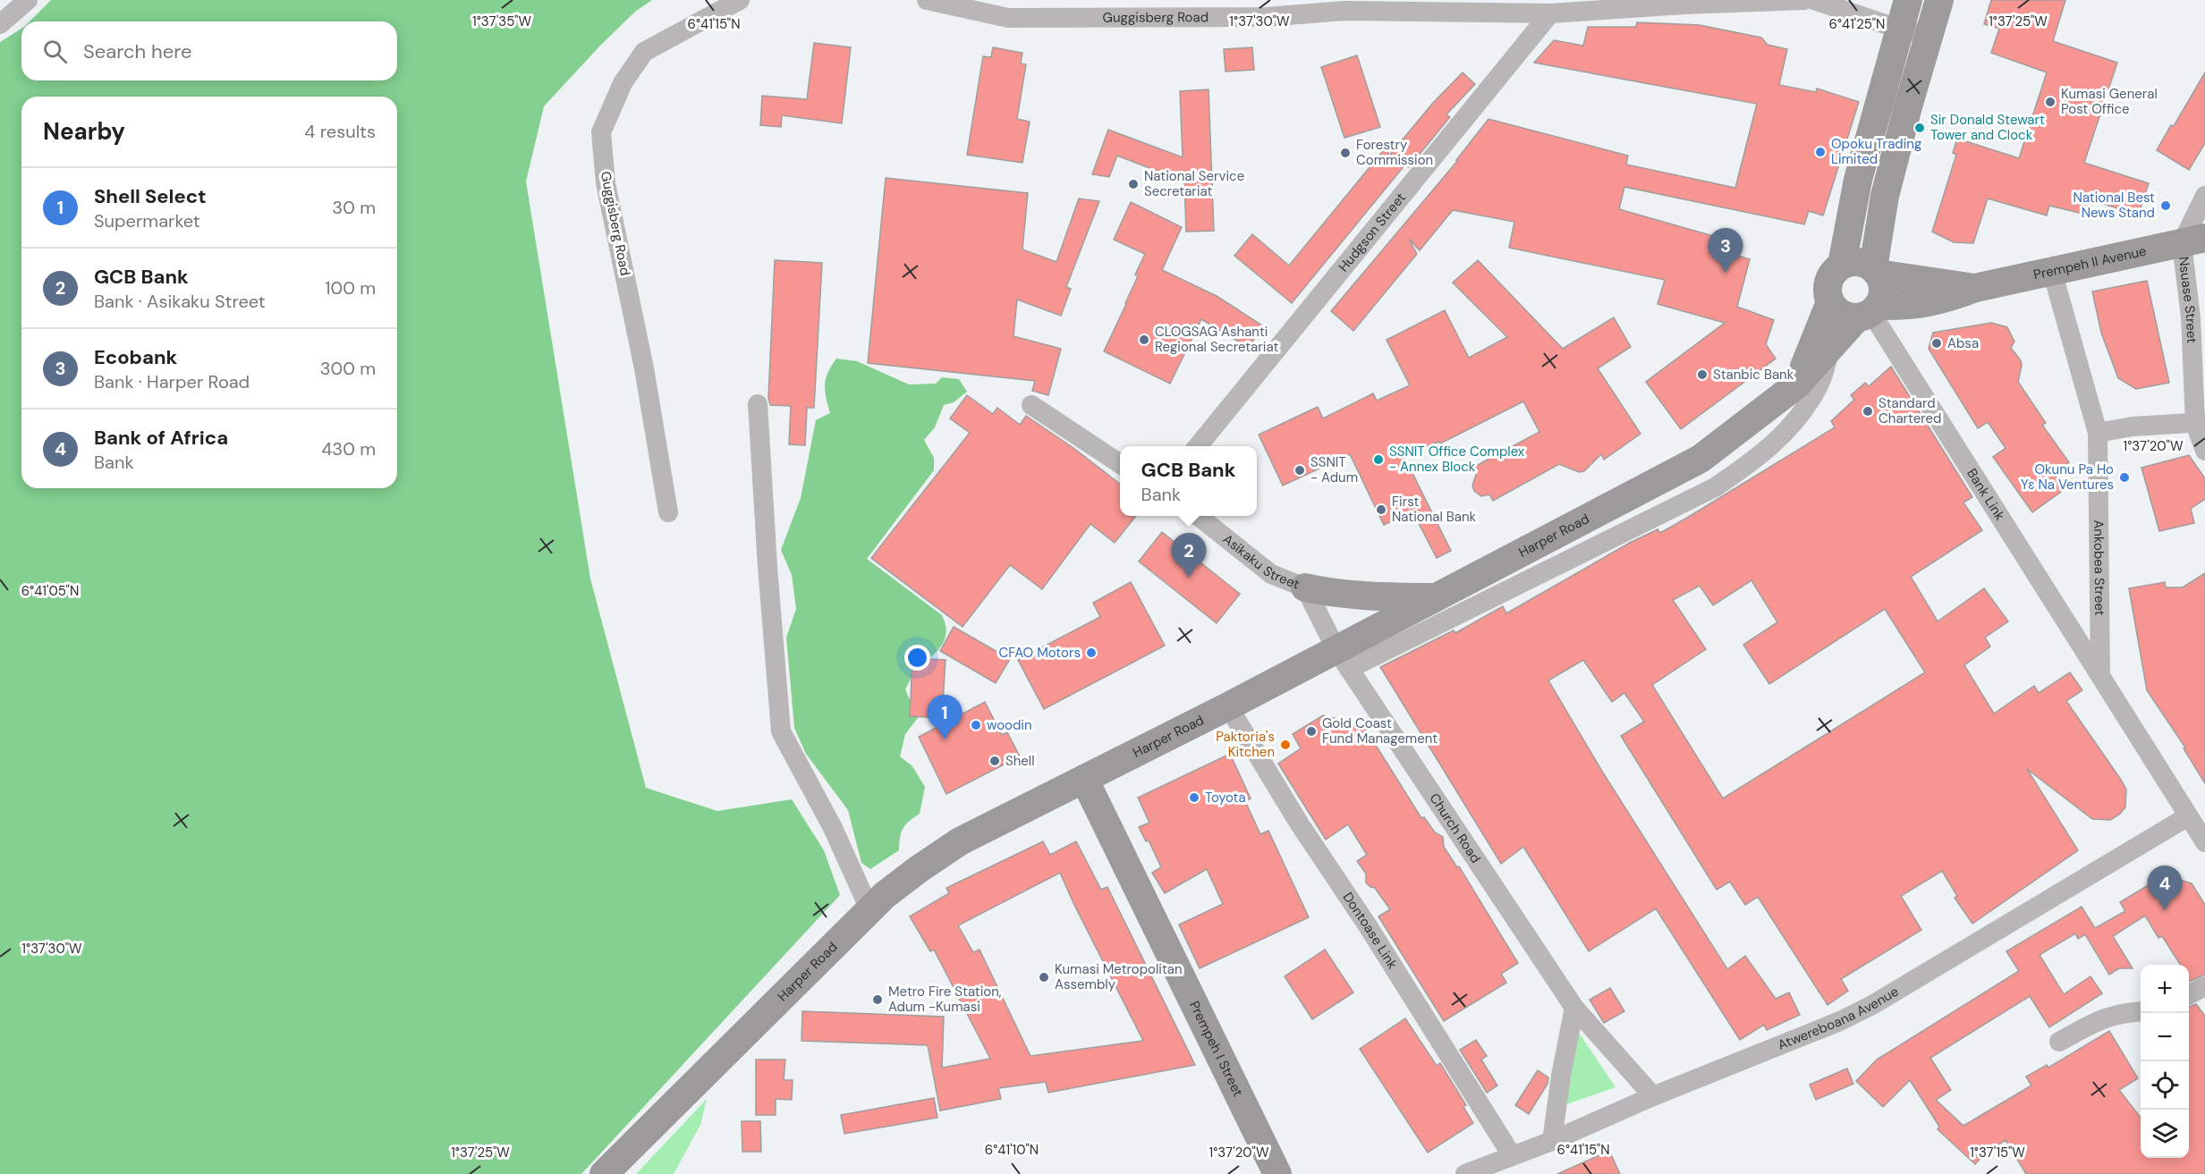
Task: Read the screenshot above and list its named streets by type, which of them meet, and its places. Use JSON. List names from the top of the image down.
{
  "streets": {
    "street": [
      "Guggisberg Road",
      "Hudgson Street",
      "Prempeh II Avenue",
      "Nsuase Street",
      "Bank Link",
      "Harper Road",
      "Asikaku Street",
      "Ankobea Street",
      "Church Road",
      "Dontoase Link",
      "Atwereboana Avenue",
      "Prempeh I Street"
    ]
  },
  "crossings": [
    ["Guggisberg Road", "Hudgson Street"],
    ["Prempeh II Avenue", "Nsuase Street"],
    ["Prempeh II Avenue", "Bank Link"],
    ["Prempeh II Avenue", "Harper Road"],
    ["Prempeh II Avenue", "Ankobea Street"],
    ["Bank Link", "Harper Road"],
    ["Bank Link", "Ankobea Street"],
    ["Harper Road", "Asikaku Street"],
    ["Harper Road", "Church Road"],
    ["Harper Road", "Dontoase Link"],
    ["Harper Road", "Prempeh I Street"],
    ["Asikaku Street", "Church Road"],
    ["Church Road", "Atwereboana Avenue"],
    ["Dontoase Link", "Atwereboana Avenue"]
  ],
  "places": [
    "Kumasi General Post Office",
    "Sir Donald Stewart Tower and Clock",
    "Opoku Trading Limited",
    "Forestry Commission",
    "National Service Secretariat",
    "National Best News Stand",
    "CLOGSAG Ashanti Regional Secretariat",
    "Absa",
    "Stanbic Bank",
    "Standard Chartered",
    "SSNIT Office Complex - Annex Block",
    "SSNIT - Adum",
    "Okunu Pa Ho Yɛ Na Ventures",
    "First National Bank",
    "CFAO Motors",
    "woodin",
    "Gold Coast Fund Management",
    "Paktoria's Kitchen",
    "Shell",
    "Toyota",
    "Kumasi Metropolitan Assembly",
    "Metro Fire Station, Adum -Kumasi"
  ],
  "page": {
    "search": "Search here",
    "heading": ["Nearby", "4 results"],
    "list": [
      {
        "mark": "1",
        "name": "Shell Select",
        "note": "Supermarket",
        "value": "30 m"
      },
      {
        "mark": "2",
        "name": "GCB Bank",
        "note": "Bank · Asikaku Street",
        "value": "100 m"
      },
      {
        "mark": "3",
        "name": "Ecobank",
        "note": "Bank · Harper Road",
        "value": "300 m"
      },
      {
        "mark": "4",
        "name": "Bank of Africa",
        "note": "Bank",
        "value": "430 m"
      }
    ],
    "pins": [
      "3",
      "2",
      "1",
      "4"
    ],
    "popup": ["GCB Bank", "Bank"],
    "map_buttons": ["+", "−"]
  },
  "coordinates": [
    "1°37'35\"W",
    "1°37'30\"W",
    "1°37'25\"W",
    "6°41'15\"N",
    "6°41'25\"N",
    "1°37'20\"W",
    "6°41'05\"N",
    "6°41'10\"N",
    "1°37'15\"W"
  ]
}
